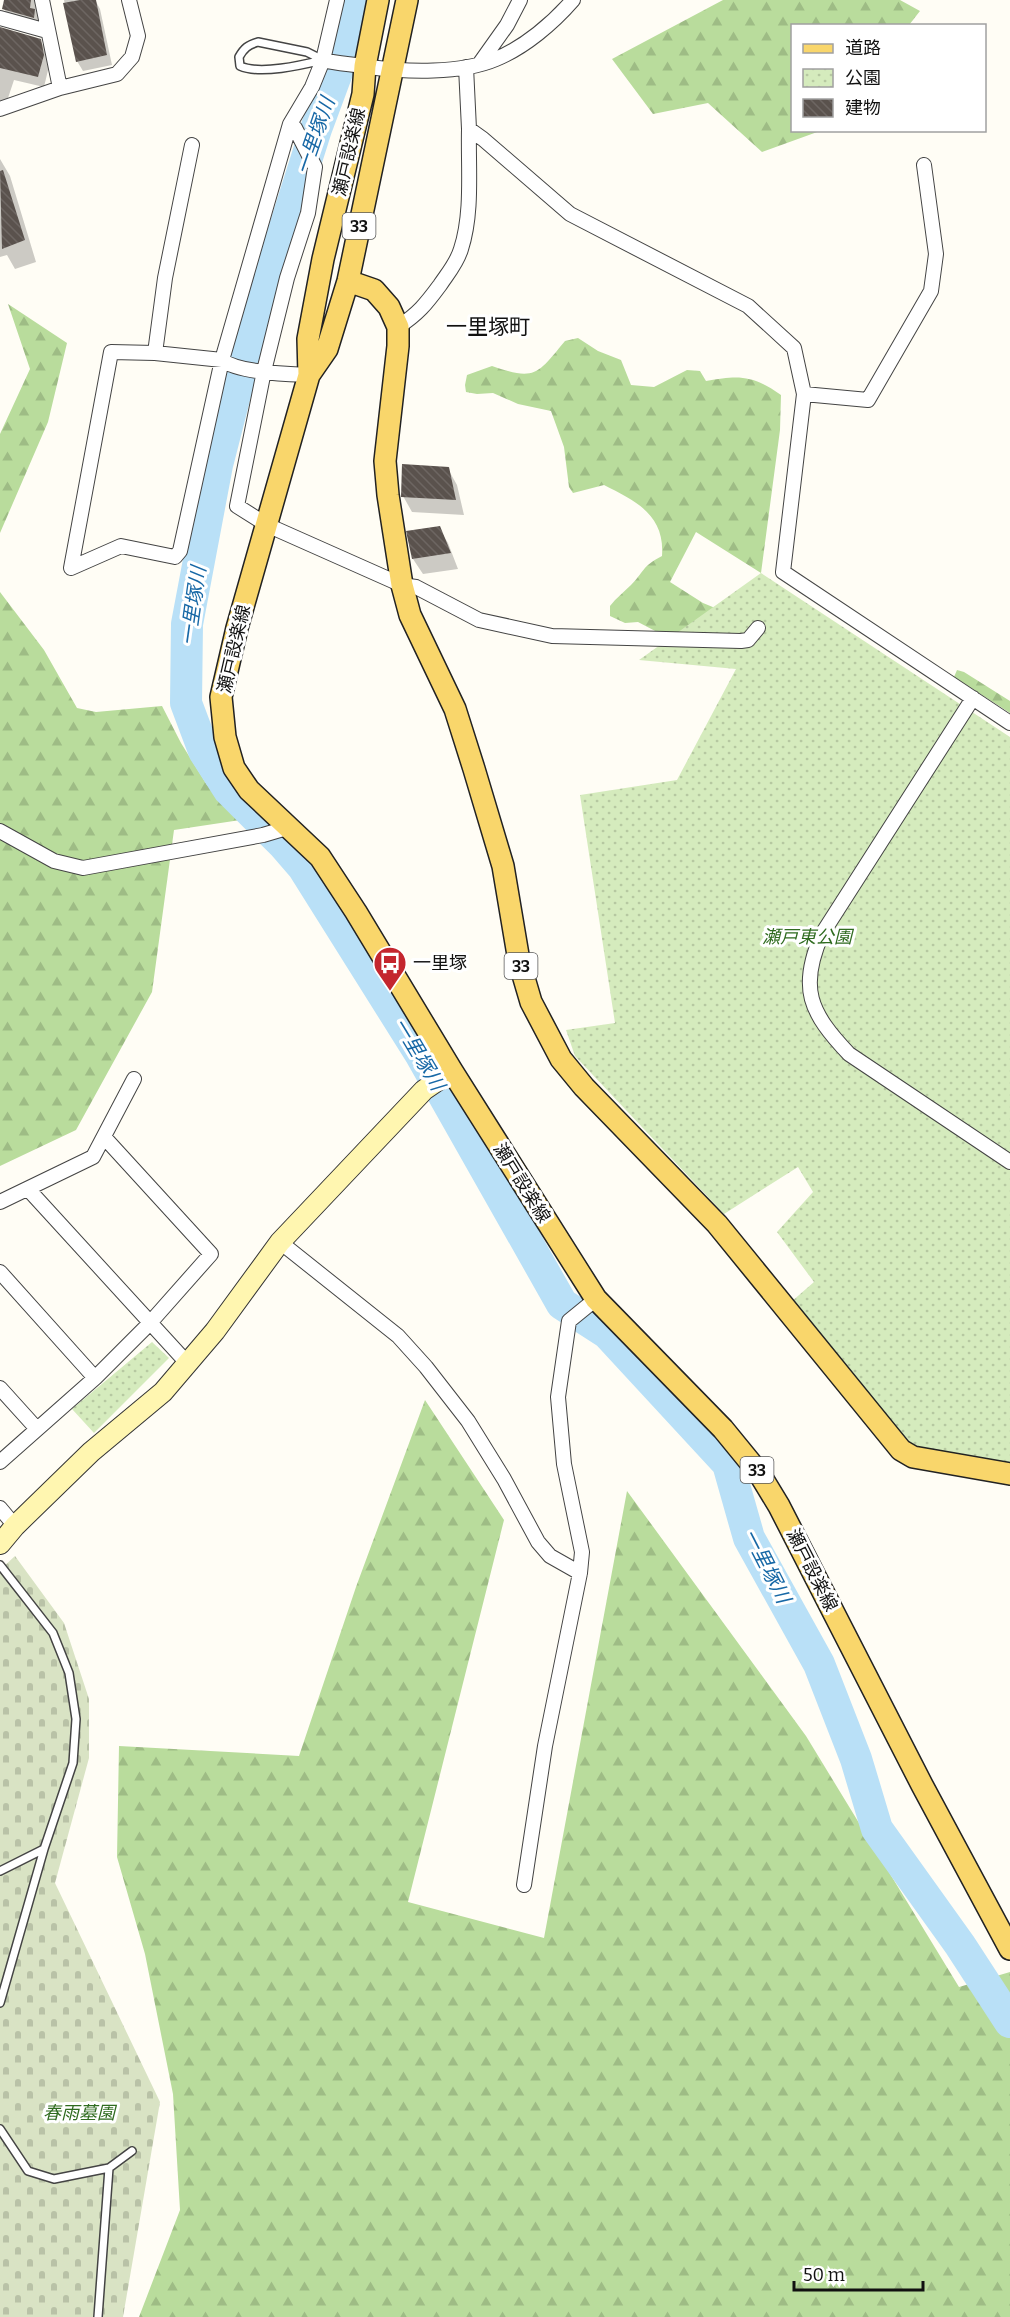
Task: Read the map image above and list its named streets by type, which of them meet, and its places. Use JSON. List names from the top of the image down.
{
  "streets": {
    "main road": ["瀬戸設楽線", "33"]
  },
  "districts": ["一里塚町"],
  "water": ["一里塚川"],
  "parks": ["瀬戸東公園", "春雨墓園"],
  "places": {
    "bus stop": ["一里塚"]
  },
  "legend": ["道路", "公園", "建物"],
  "scale_bar": "50 m"
}
